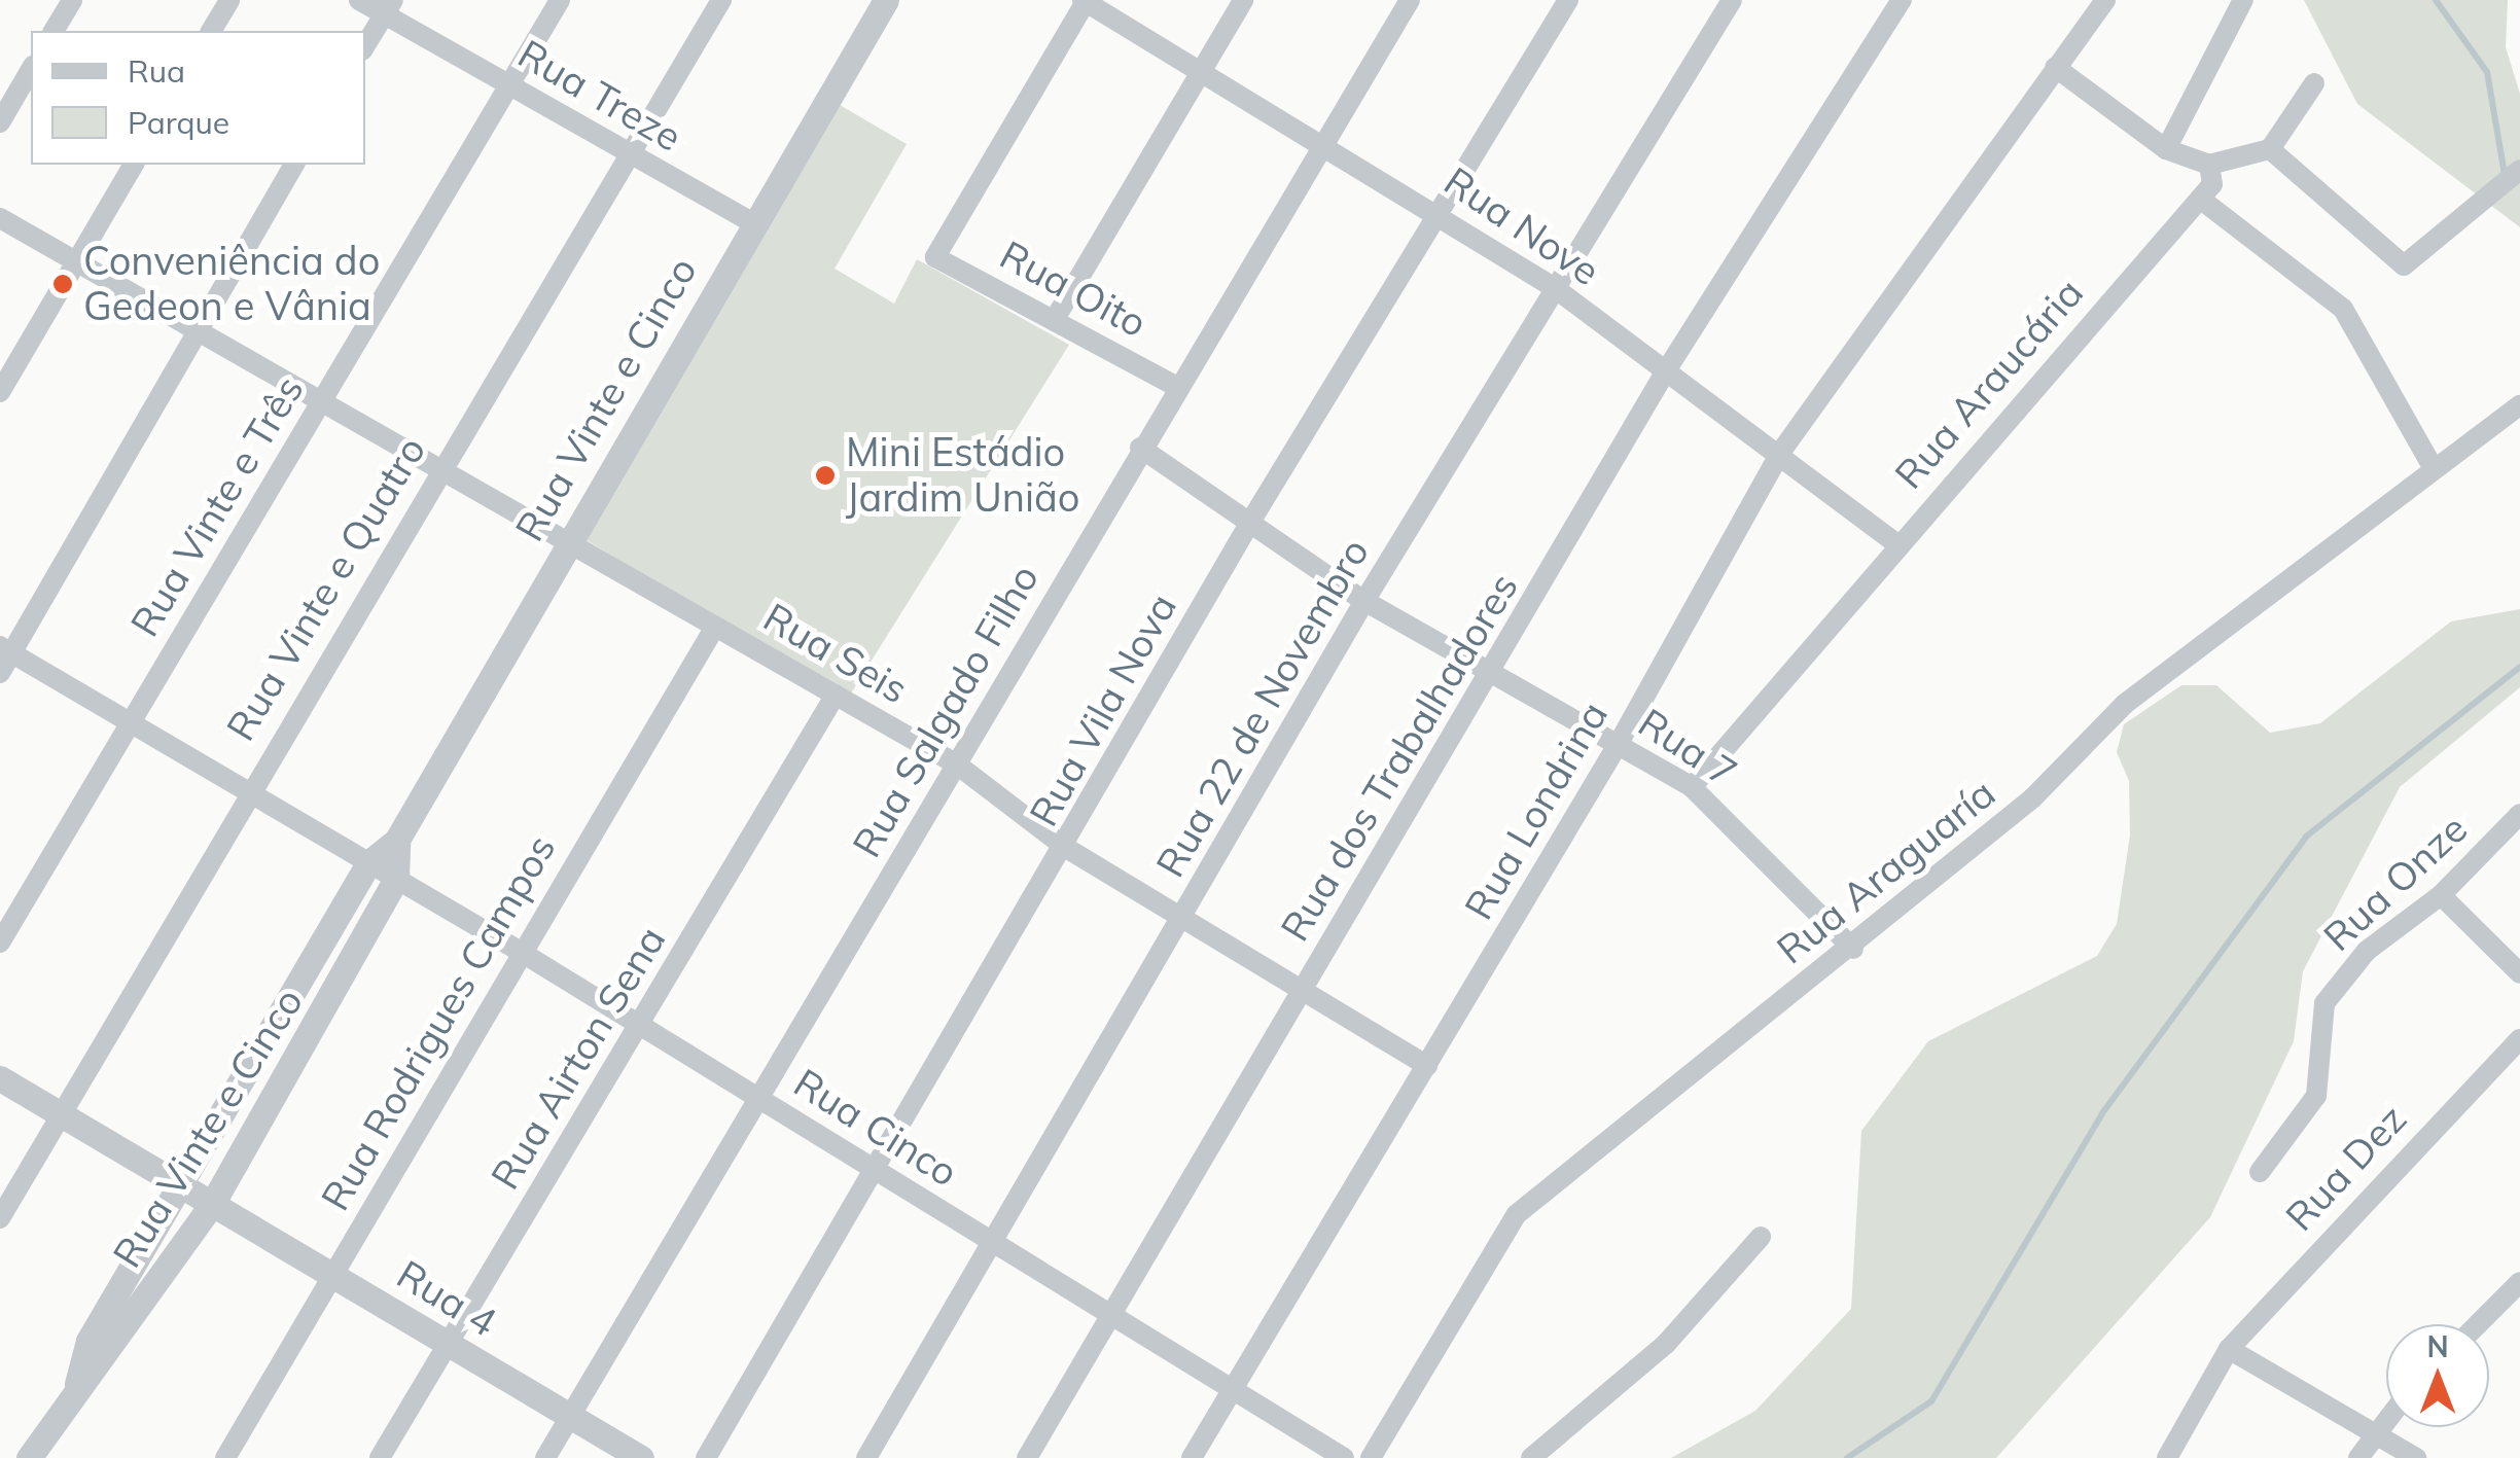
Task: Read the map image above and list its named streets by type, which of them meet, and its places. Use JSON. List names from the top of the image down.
{
  "streets": {
    "street": [
      "Rua Treze",
      "Rua Nove",
      "Rua Oito",
      "Rua Araucária",
      "Rua Vinte e Cinco",
      "Rua Vinte e Três",
      "Rua Vinte e Quatro",
      "Rua Seis",
      "Rua 22 de Novembro",
      "Rua Vila Nova",
      "Rua Salgado Filho",
      "Rua 7",
      "Rua dos Trabalhadores",
      "Rua Londrina",
      "Rua Araguaría",
      "Rua Onze",
      "Rua Rodrigues Campos",
      "Rua Airton Sena",
      "Rua Cinco",
      "Rua Dez",
      "Rua 4"
    ]
  },
  "crossings": [
    ["Rua Treze", "Rua Vinte e Cinco"],
    ["Rua Treze", "Rua Vinte e Três"],
    ["Rua Treze", "Rua Vinte e Quatro"],
    ["Rua Nove", "Rua Oito"],
    ["Rua Nove", "Rua Araucária"],
    ["Rua Nove", "Rua 22 de Novembro"],
    ["Rua Nove", "Rua Vila Nova"],
    ["Rua Nove", "Rua Salgado Filho"],
    ["Rua Nove", "Rua dos Trabalhadores"],
    ["Rua Nove", "Rua Londrina"],
    ["Rua Oito", "Rua Salgado Filho"],
    ["Rua Araucária", "Rua 7"],
    ["Rua Vinte e Cinco", "Rua Seis"],
    ["Rua Vinte e Cinco", "Rua Cinco"],
    ["Rua Vinte e Cinco", "Rua 4"],
    ["Rua Vinte e Três", "Rua Seis"],
    ["Rua Vinte e Quatro", "Rua Seis"],
    ["Rua Seis", "Rua 22 de Novembro"],
    ["Rua Seis", "Rua Vila Nova"],
    ["Rua Seis", "Rua Salgado Filho"],
    ["Rua Seis", "Rua dos Trabalhadores"],
    ["Rua Seis", "Rua Londrina"],
    ["Rua Seis", "Rua Rodrigues Campos"],
    ["Rua Seis", "Rua Airton Sena"],
    ["Rua 22 de Novembro", "Rua 7"],
    ["Rua 22 de Novembro", "Rua Cinco"],
    ["Rua Vila Nova", "Rua 7"],
    ["Rua Vila Nova", "Rua Cinco"],
    ["Rua Salgado Filho", "Rua 7"],
    ["Rua Salgado Filho", "Rua Cinco"],
    ["Rua Salgado Filho", "Rua 4"],
    ["Rua 7", "Rua dos Trabalhadores"],
    ["Rua 7", "Rua Londrina"],
    ["Rua 7", "Rua Araguaría"],
    ["Rua dos Trabalhadores", "Rua Cinco"],
    ["Rua Londrina", "Rua Cinco"],
    ["Rua Rodrigues Campos", "Rua Cinco"],
    ["Rua Rodrigues Campos", "Rua 4"],
    ["Rua Airton Sena", "Rua Cinco"],
    ["Rua Airton Sena", "Rua 4"]
  ],
  "places": ["Conveniência do Gedeon e Vânia", "Mini Estádio Jardim União"],
  "legend": ["Rua", "Parque"],
  "north": "top"
}
